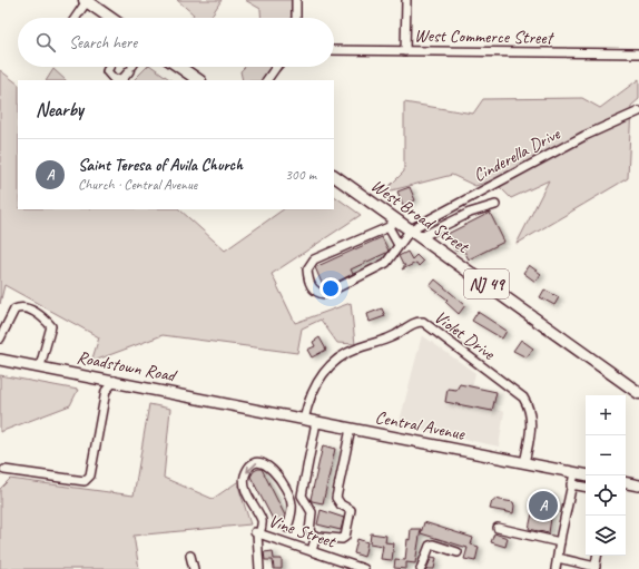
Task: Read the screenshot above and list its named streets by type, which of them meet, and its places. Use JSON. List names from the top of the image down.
{
  "streets": {
    "highway": ["West Broad Street", "NJ 49"],
    "main road": ["Roadstown Road", "Central Avenue"],
    "street": [
      "West Commerce Street",
      "Cinderella Drive",
      "Violet Drive",
      "Vine Street"
    ]
  },
  "crossings": [
    ["Cinderella Drive", "West Broad Street"],
    ["Violet Drive", "Central Avenue"],
    ["Roadstown Road", "Central Avenue"]
  ],
  "page": {
    "search": "Search here",
    "heading": "Nearby",
    "list": [
      {
        "mark": "A",
        "name": "Saint Teresa of Avila Church",
        "note": "Church · Central Avenue",
        "value": "300 m"
      }
    ],
    "map_buttons": ["+", "−"],
    "pins": "A"
  }
}
